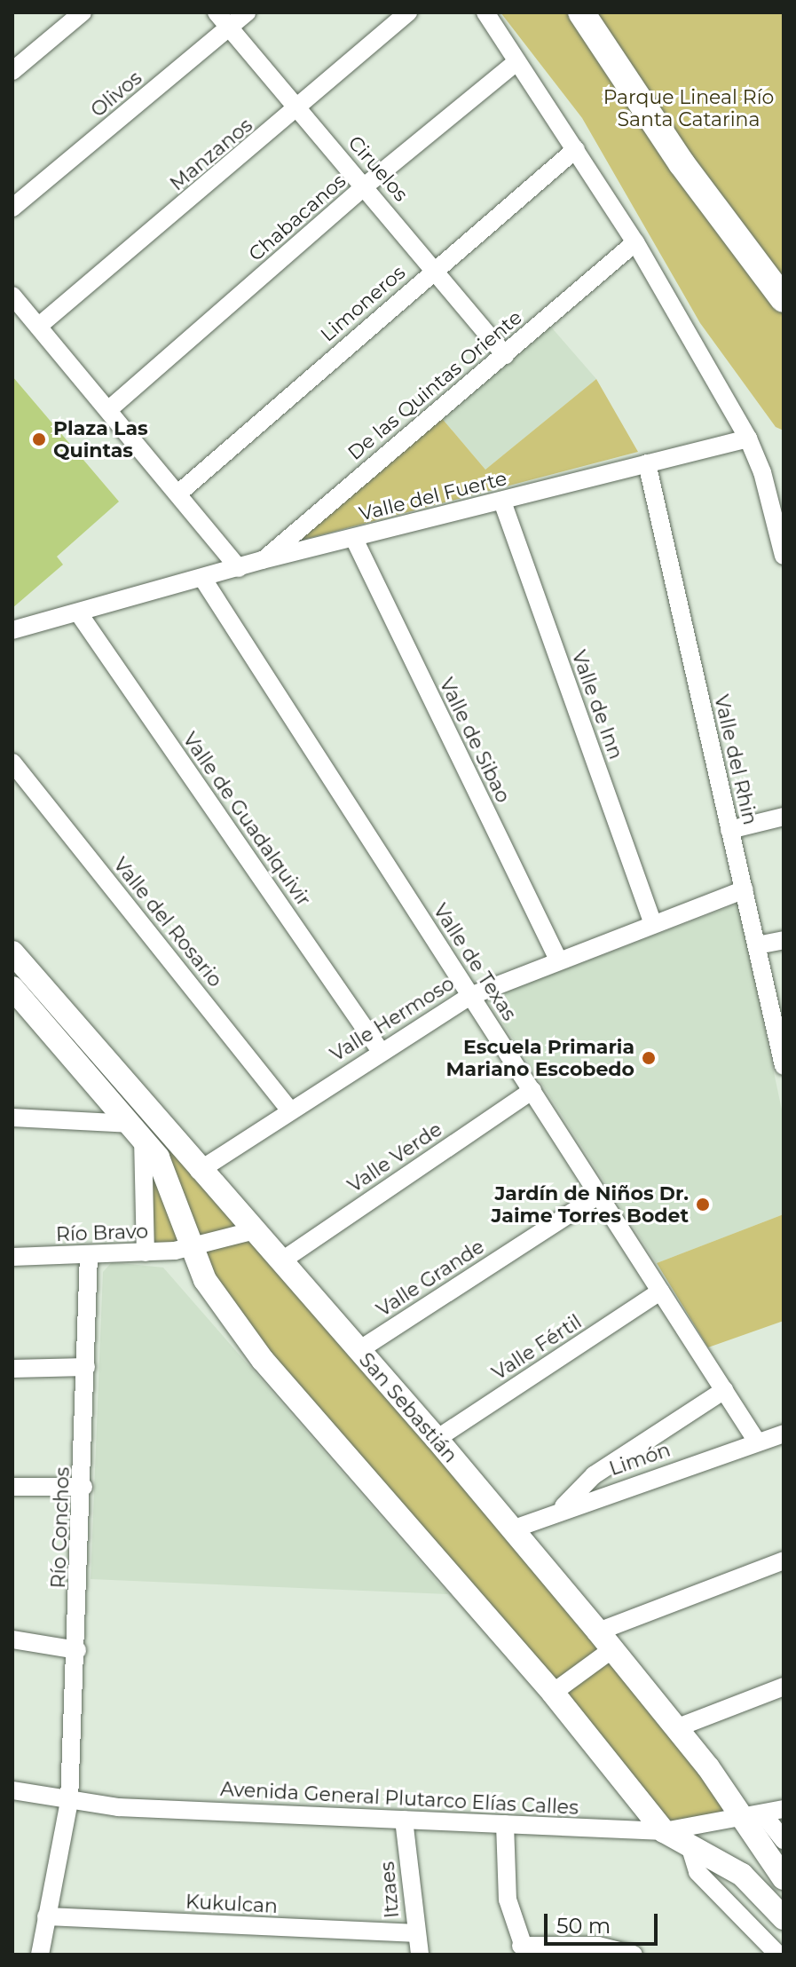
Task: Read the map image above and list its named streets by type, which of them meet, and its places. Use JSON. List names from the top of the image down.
{
  "streets": {
    "main road": ["San Sebastián"],
    "street": [
      "Olivos",
      "Manzanos",
      "Ciruelos",
      "Chabacanos",
      "Limoneros",
      "De las Quintas Oriente",
      "Valle del Fuerte",
      "Valle de Inn",
      "Valle de Sibao",
      "Valle del Rhin",
      "Valle de Guadalquivir",
      "Valle del Rosario",
      "Valle de Texas",
      "Valle Hermoso",
      "Valle Verde",
      "Río Bravo",
      "Valle Grande",
      "Valle Fértil",
      "Limón",
      "Río Conchos",
      "Avenida General Plutarco Elías Calles",
      "Itzaes",
      "Kukulcan"
    ]
  },
  "crossings": [
    ["Olivos", "Ciruelos"],
    ["Manzanos", "Ciruelos"],
    ["Ciruelos", "Chabacanos"],
    ["Ciruelos", "Limoneros"],
    ["Ciruelos", "De las Quintas Oriente"],
    ["De las Quintas Oriente", "Valle del Fuerte"],
    ["Valle del Fuerte", "Valle de Inn"],
    ["Valle del Fuerte", "Valle de Sibao"],
    ["Valle del Fuerte", "Valle del Rhin"],
    ["Valle del Fuerte", "Valle de Guadalquivir"],
    ["Valle del Fuerte", "Valle de Texas"],
    ["Valle de Inn", "Valle Hermoso"],
    ["Valle de Sibao", "Valle Hermoso"],
    ["Valle del Rhin", "Valle Hermoso"],
    ["Valle de Guadalquivir", "Valle Hermoso"],
    ["Valle del Rosario", "Valle Hermoso"],
    ["Valle de Texas", "Valle Hermoso"],
    ["Valle de Texas", "Valle Verde"],
    ["Valle de Texas", "Valle Grande"],
    ["Valle de Texas", "Valle Fértil"],
    ["Valle de Texas", "Limón"],
    ["Valle Hermoso", "San Sebastián"],
    ["Valle Verde", "San Sebastián"],
    ["Río Bravo", "San Sebastián"],
    ["Río Bravo", "Río Conchos"],
    ["Valle Grande", "San Sebastián"],
    ["Valle Fértil", "San Sebastián"],
    ["San Sebastián", "Limón"],
    ["San Sebastián", "Avenida General Plutarco Elías Calles"],
    ["Río Conchos", "Avenida General Plutarco Elías Calles"],
    ["Río Conchos", "Kukulcan"],
    ["Avenida General Plutarco Elías Calles", "Itzaes"],
    ["Itzaes", "Kukulcan"]
  ],
  "parks": ["Parque Lineal Río Santa Catarina"],
  "places": ["Plaza Las Quintas", "Escuela Primaria Mariano Escobedo", "Jardín de Niños Dr. Jaime Torres Bodet"],
  "scale_bar": "50 m"
}
